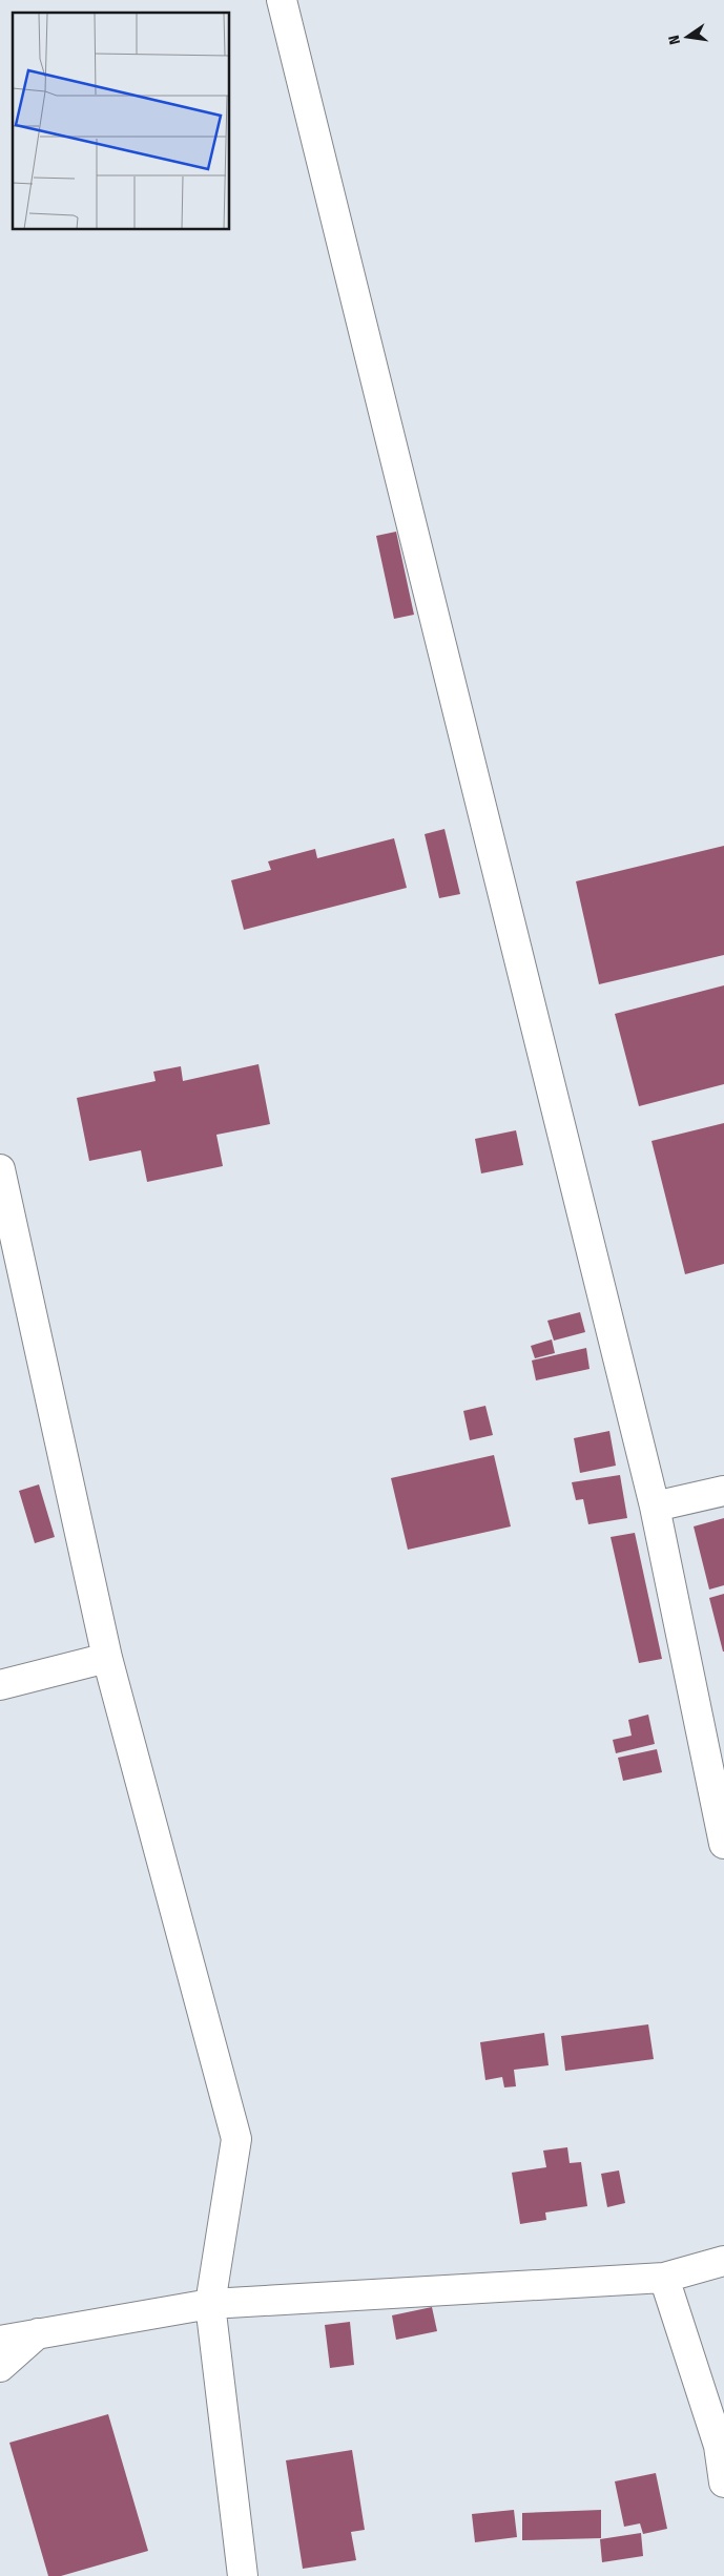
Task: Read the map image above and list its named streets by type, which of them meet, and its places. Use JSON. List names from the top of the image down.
{
  "north": "left"
}
